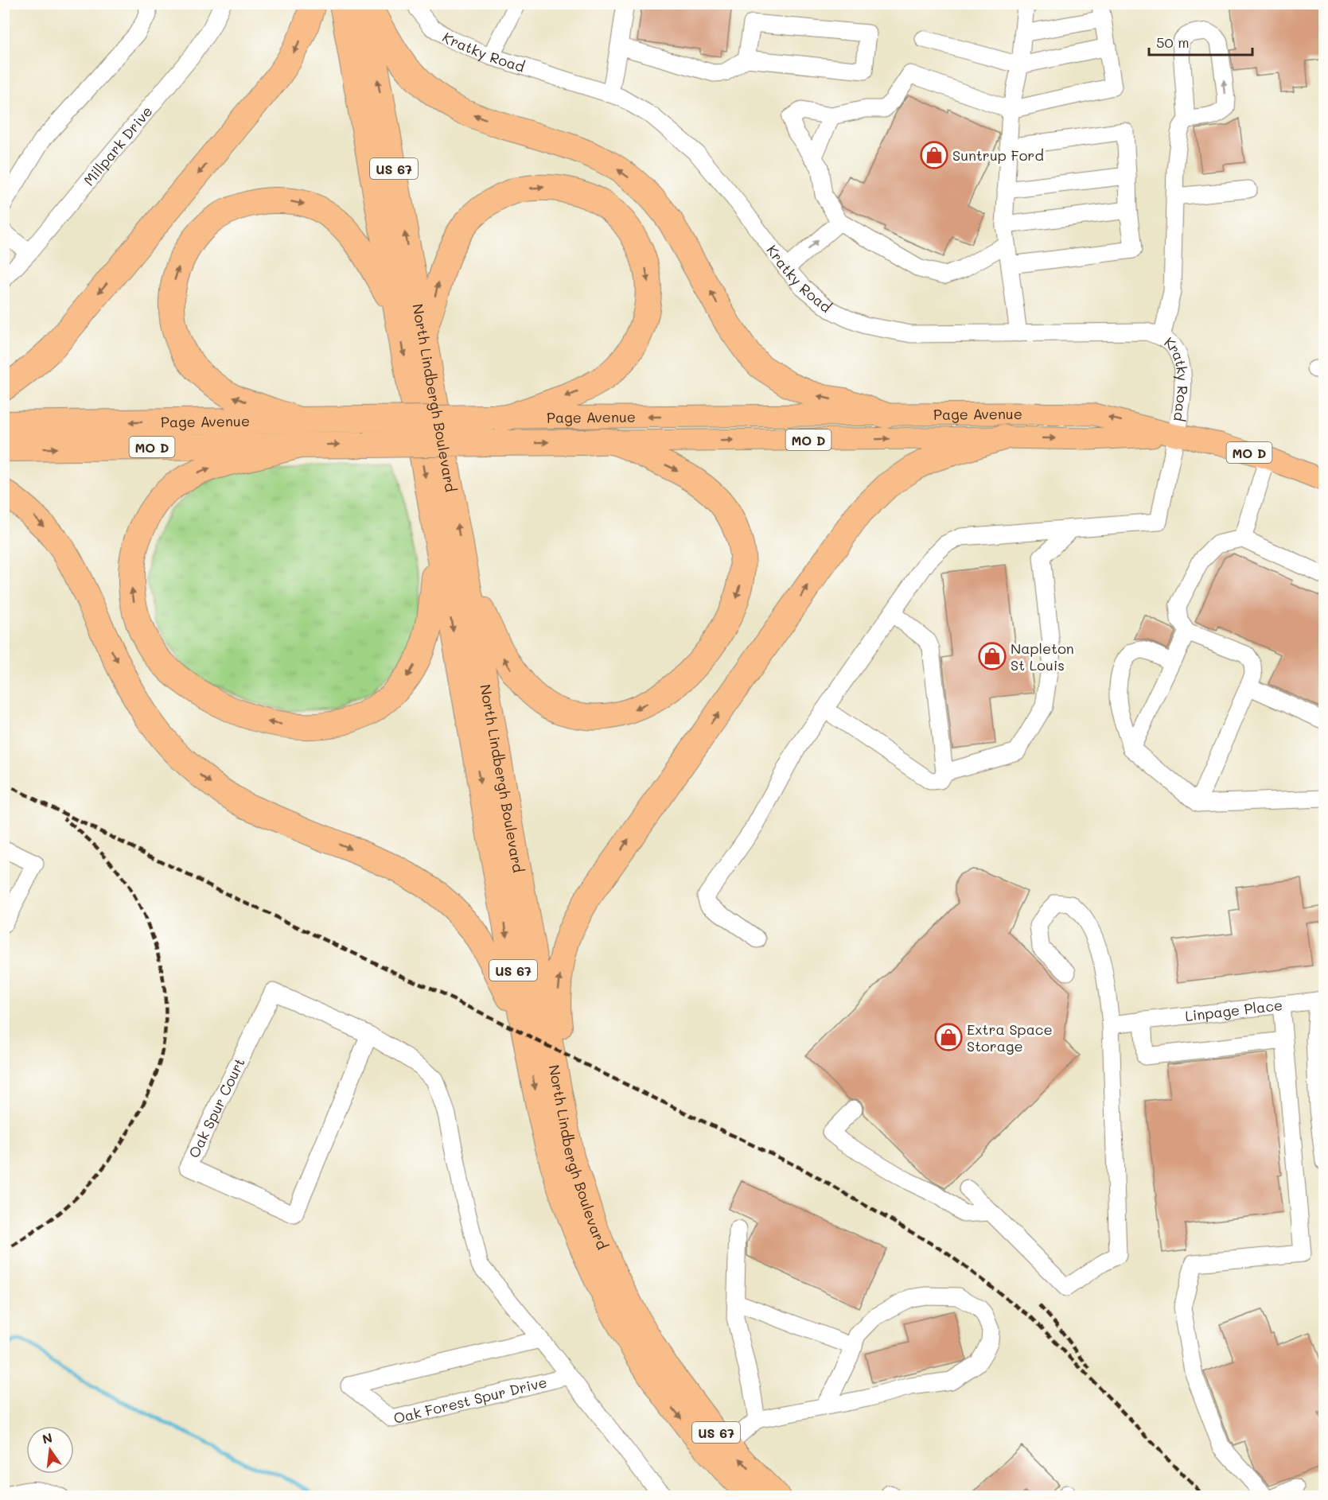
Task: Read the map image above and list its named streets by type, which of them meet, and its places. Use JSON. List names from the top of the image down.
{
  "streets": {
    "highway": [
      "US 67",
      "North Lindbergh Boulevard",
      "Page Avenue",
      "MO D"
    ],
    "street": [
      "Kratky Road",
      "Millpark Drive",
      "Linpage Place",
      "Oak Spur Court",
      "Oak Forest Spur Drive"
    ]
  },
  "crossings": [
    ["Kratky Road", "Page Avenue"],
    ["Oak Spur Court", "Oak Forest Spur Drive"]
  ],
  "places": {
    "shop": ["Suntrup Ford", "Napleton St Louis", "Extra Space Storage"]
  },
  "scale_bar": "50 m",
  "north": "top"
}
